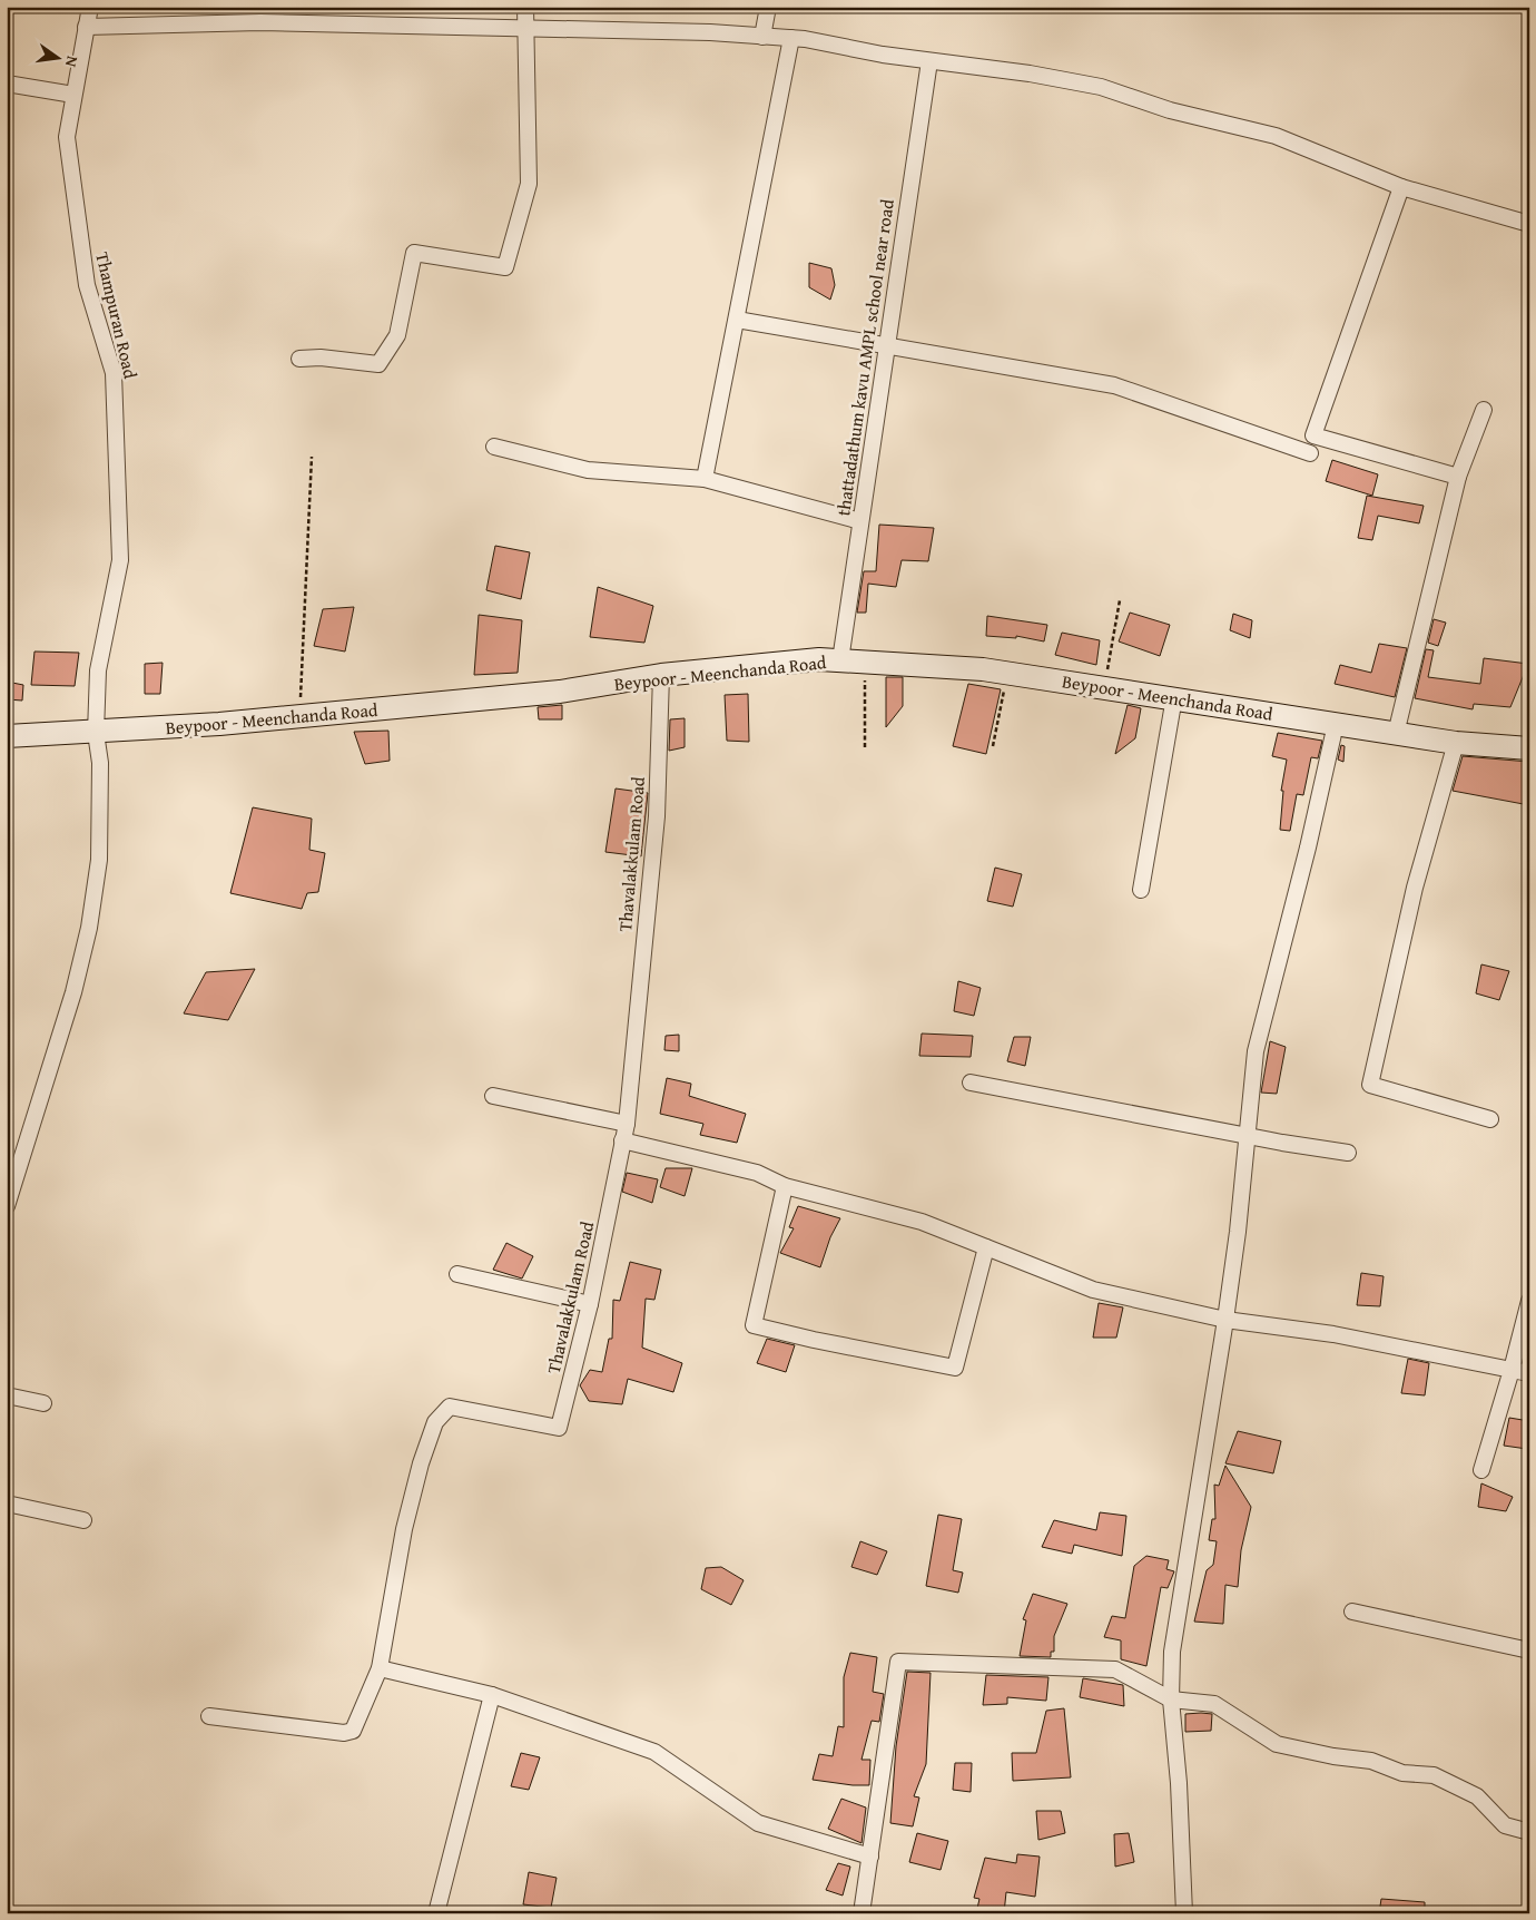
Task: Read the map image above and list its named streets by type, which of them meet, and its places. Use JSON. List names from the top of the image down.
{
  "streets": {
    "main road": ["Beypoor - Meenchanda Road"],
    "street": ["Thampuran Road", "thattadathum kavu AMPL school near road", "Thavalakkulam Road"]
  },
  "crossings": [
    ["Thampuran Road", "Beypoor - Meenchanda Road"],
    ["thattadathum kavu AMPL school near road", "Beypoor - Meenchanda Road"],
    ["Beypoor - Meenchanda Road", "Thavalakkulam Road"]
  ],
  "north": "right"
}
